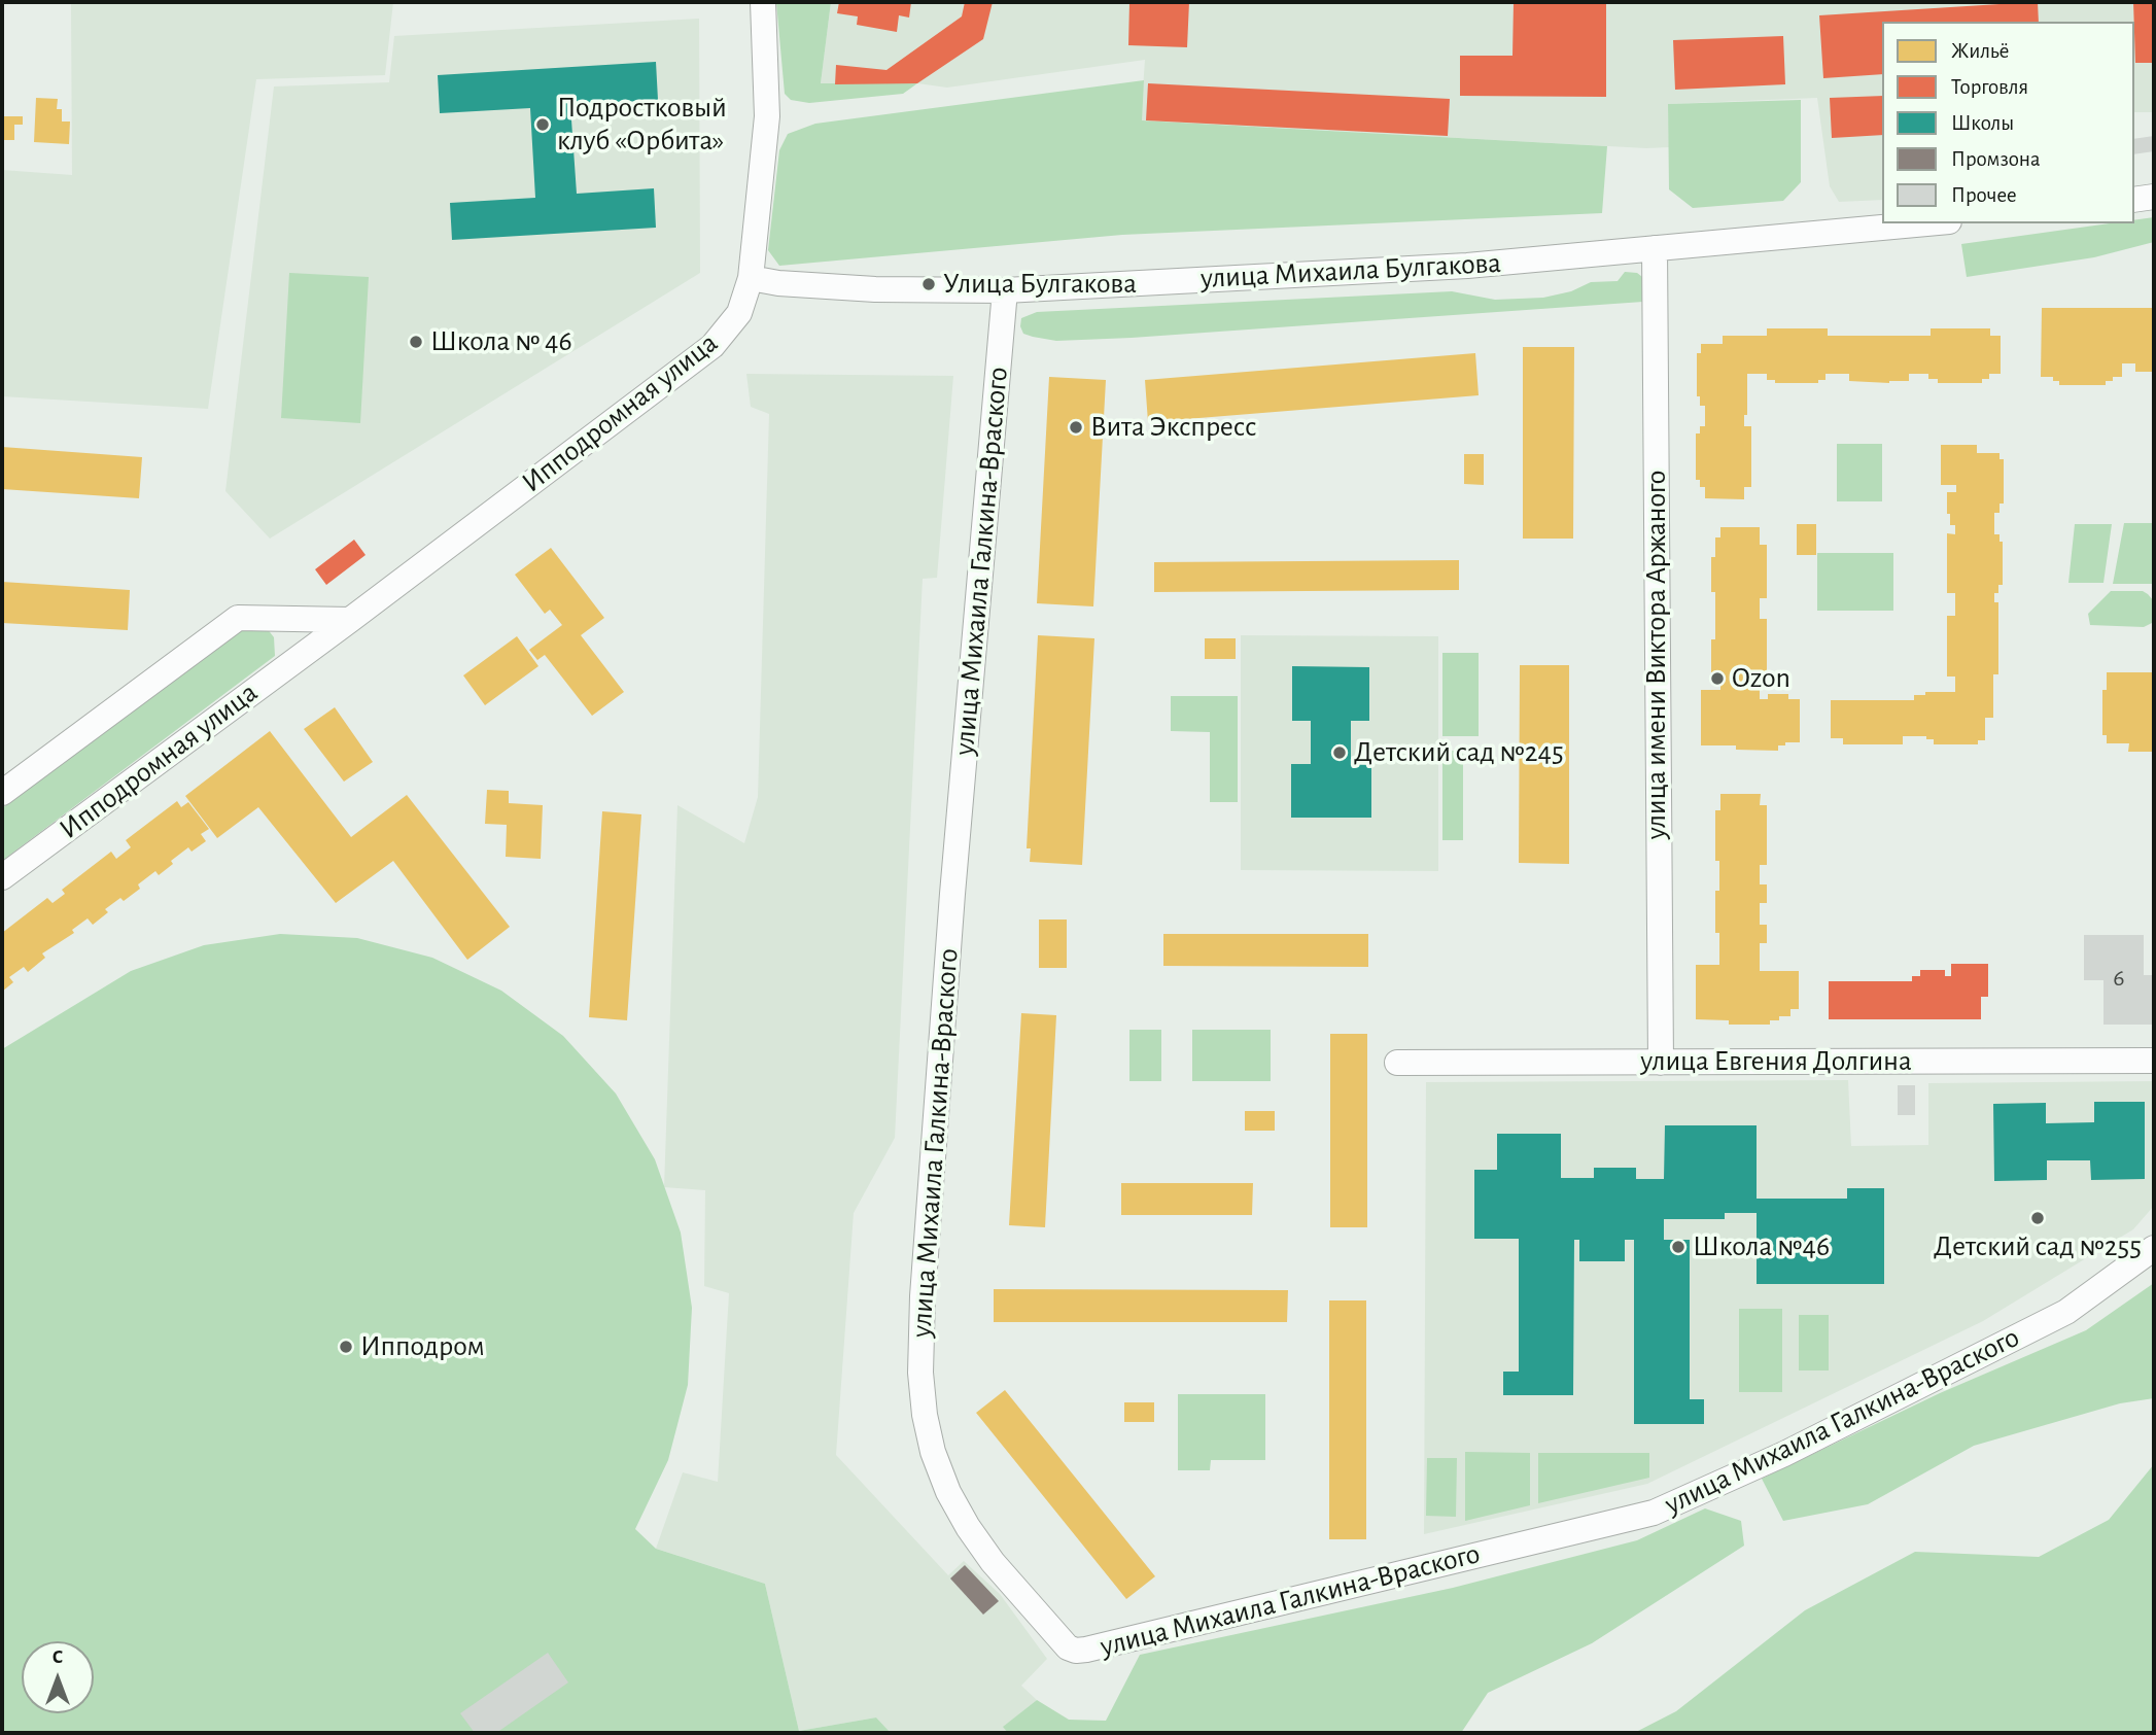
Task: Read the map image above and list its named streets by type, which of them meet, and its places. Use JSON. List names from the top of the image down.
{
  "streets": {
    "street": [
      "улица Михаила Булгакова",
      "Ипподромная улица",
      "улица Михаила Галкина-Враского",
      "улица имени Виктора Аржаного",
      "улица Евгения Долгина"
    ]
  },
  "crossings": [
    ["улица Михаила Булгакова", "Ипподромная улица"],
    ["улица Михаила Булгакова", "улица Михаила Галкина-Враского"],
    ["улица Михаила Булгакова", "улица имени Виктора Аржаного"],
    ["улица имени Виктора Аржаного", "улица Евгения Долгина"]
  ],
  "places": [
    "Подростковый клуб «Орбита»",
    "Улица Булгакова",
    "Школа № 46",
    "Вита Экспресс",
    "Ozon",
    "Детский сад №245",
    "Детский сад №255",
    "Школа №46",
    "Ипподром"
  ],
  "house_numbers": ["6"],
  "legend": [
    "Жильё",
    "Торговля",
    "Школы",
    "Промзона",
    "Прочее"
  ],
  "north": "top"
}
